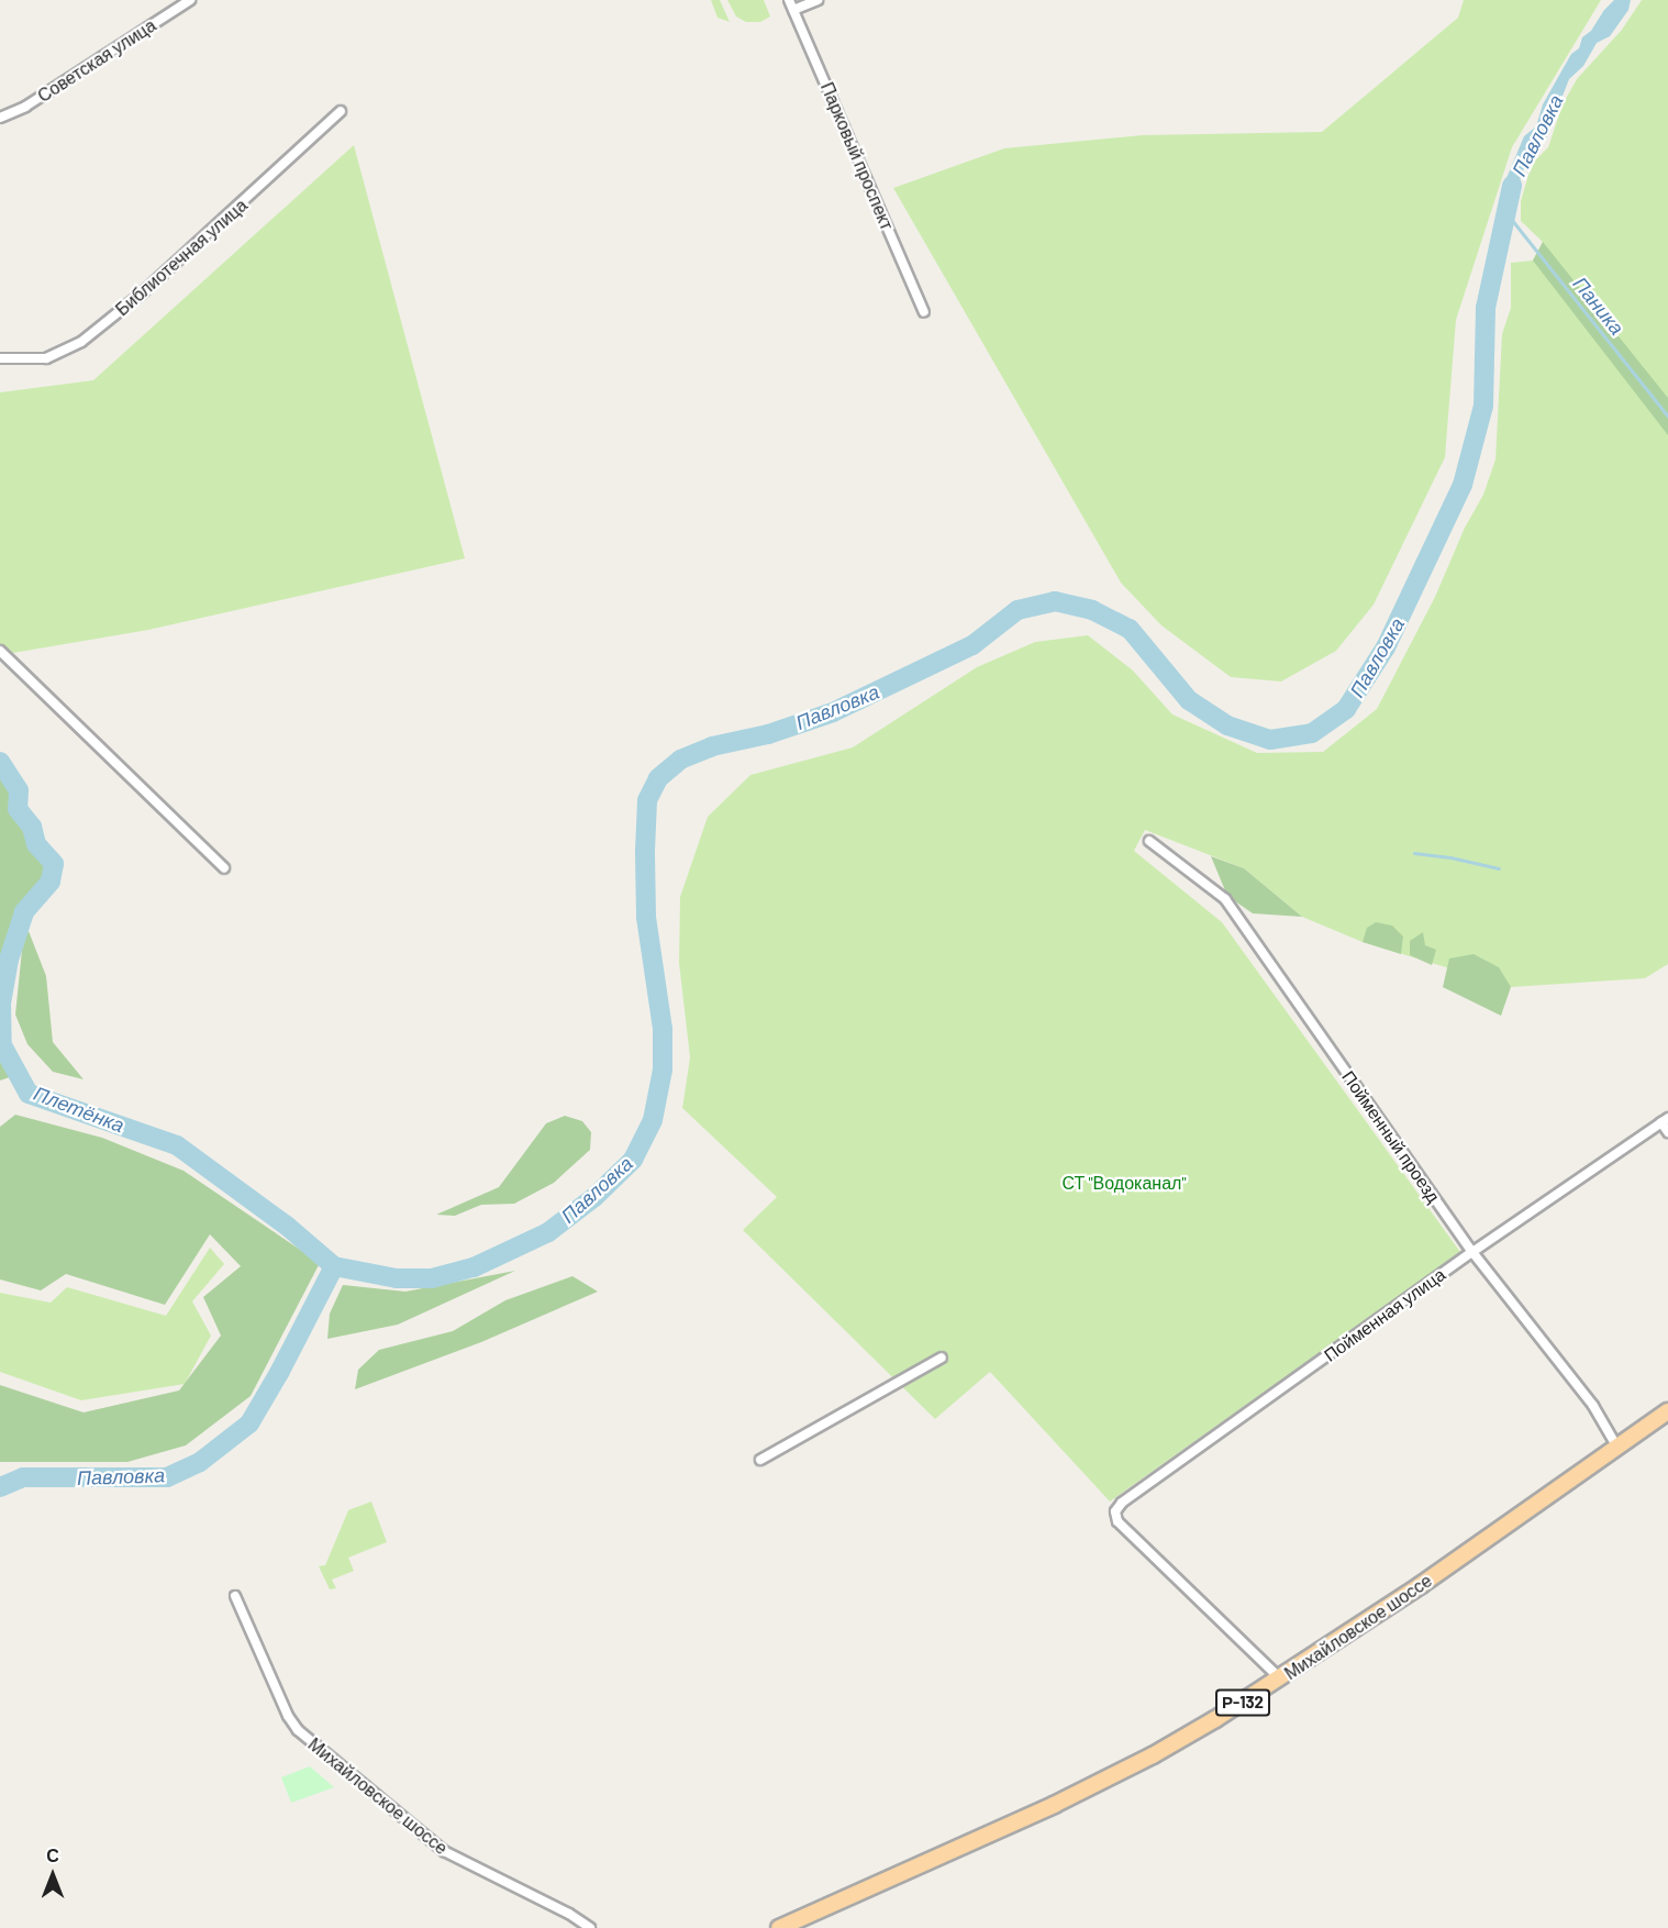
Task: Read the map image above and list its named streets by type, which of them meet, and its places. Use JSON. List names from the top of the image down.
{
  "streets": {
    "main road": ["Михайловское шоссе", "Р-132"],
    "street": [
      "Советская улица",
      "Парковый проспект",
      "Библиотечная улица",
      "Пойменный проезд",
      "Пойменная улица"
    ]
  },
  "crossings": [
    ["Пойменный проезд", "Пойменная улица"],
    ["Пойменный проезд", "Михайловское шоссе"],
    ["Пойменная улица", "Михайловское шоссе"]
  ],
  "water": ["Павловка", "Паника", "Плетёнка"],
  "parks": ["СТ \"Водоканал\""],
  "north": "top"
}
